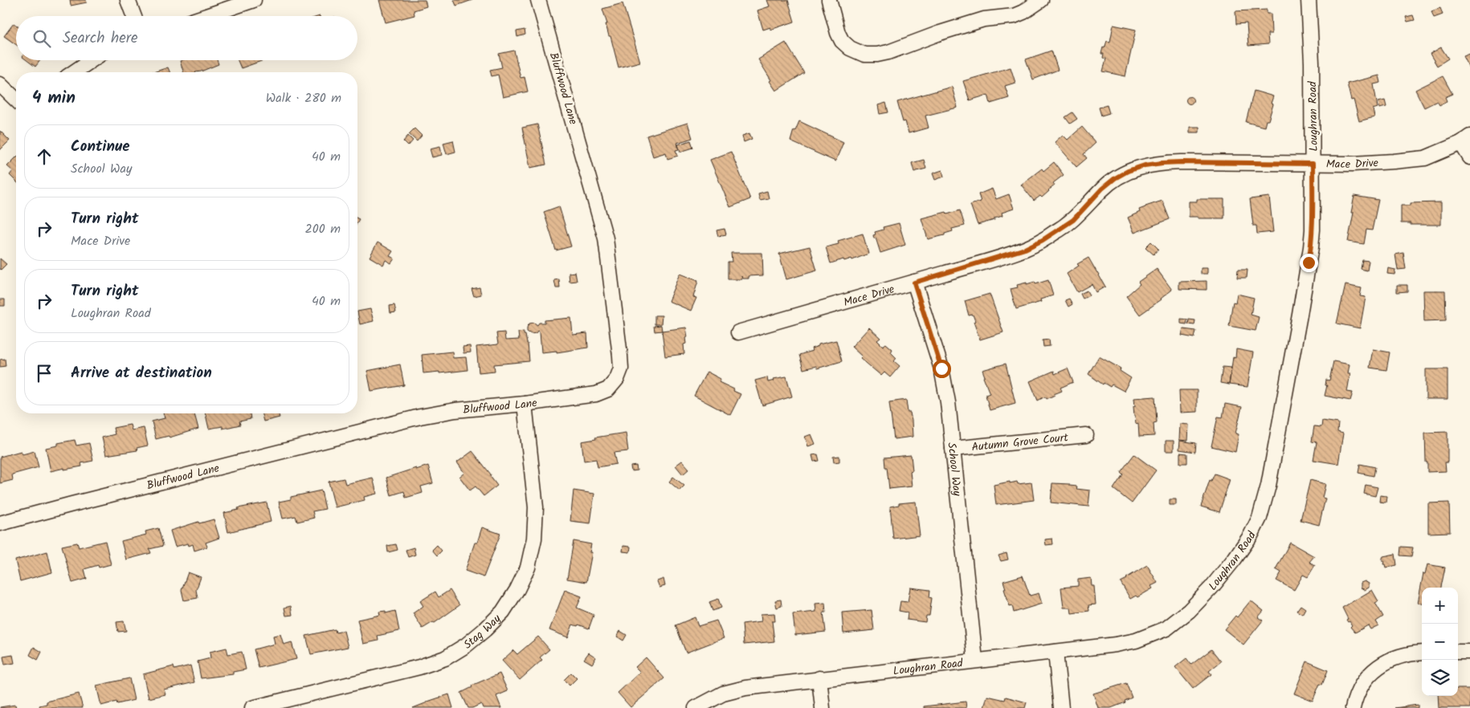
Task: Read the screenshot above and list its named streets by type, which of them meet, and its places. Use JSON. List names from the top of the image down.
{
  "streets": {
    "street": [
      "Bluffwood Lane",
      "Loughran Road",
      "Mace Drive",
      "Autumn Grove Court",
      "School Way",
      "Stag Way"
    ]
  },
  "crossings": [
    ["Bluffwood Lane", "Stag Way"],
    ["Loughran Road", "Mace Drive"],
    ["Loughran Road", "School Way"],
    ["Mace Drive", "School Way"],
    ["Autumn Grove Court", "School Way"]
  ],
  "page": {
    "search": "Search here",
    "heading": ["4 min", "Walk · 280 m"],
    "list": [
      ["Continue", "School Way", "40 m"],
      ["Turn right", "Mace Drive", "200 m"],
      ["Turn right", "Loughran Road", "40 m"],
      "Arrive at destination"
    ],
    "map_buttons": ["+", "−"]
  }
}
